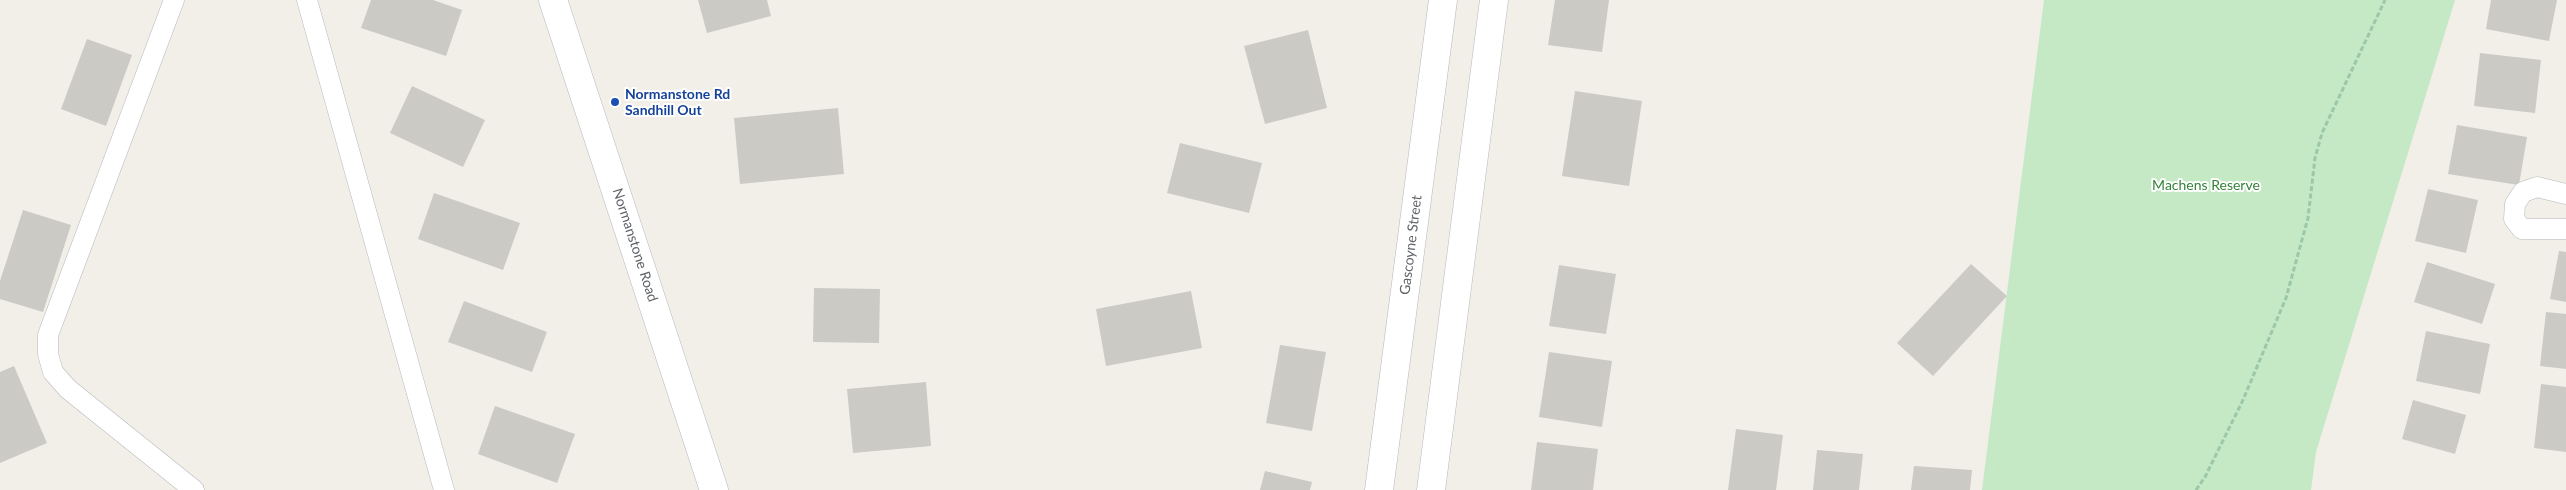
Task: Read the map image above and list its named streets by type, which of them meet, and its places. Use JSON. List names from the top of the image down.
{
  "streets": {
    "street": ["Normanstone Road", "Gascoyne Street"]
  },
  "parks": ["Machens Reserve"],
  "places": ["Normanstone Rd Sandhill Out"]
}
